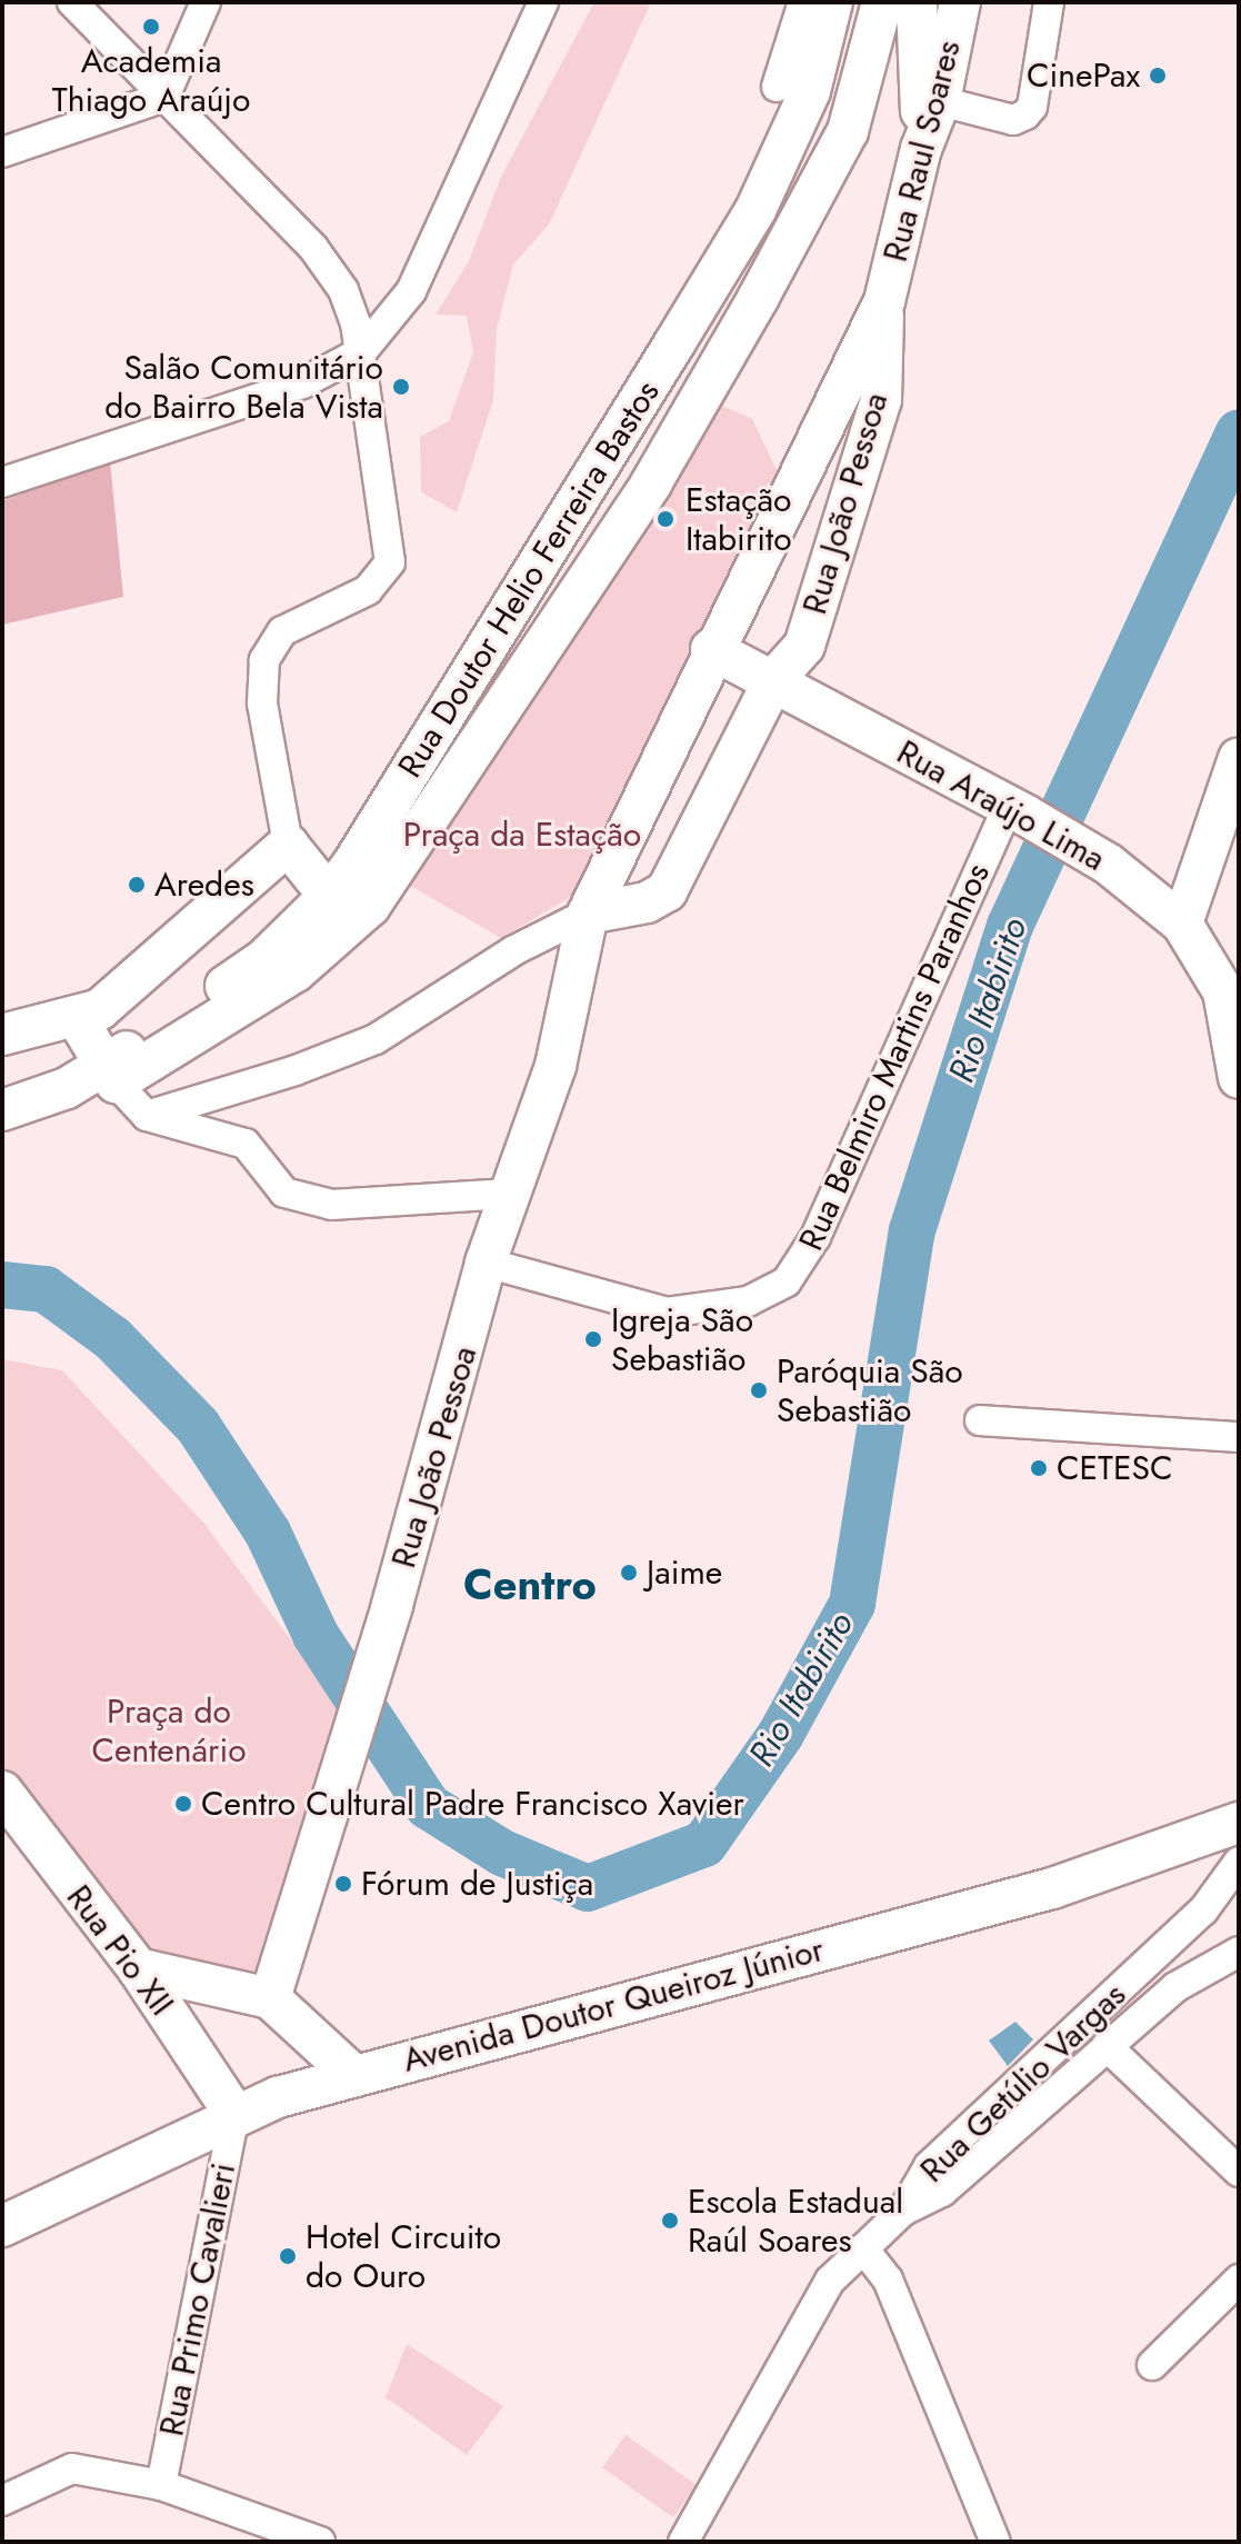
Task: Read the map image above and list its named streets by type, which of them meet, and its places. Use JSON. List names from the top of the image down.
{
  "streets": {
    "main road": [
      "Rua Raul Soares",
      "Rua João Pessoa",
      "Rua Doutor Helio Ferreira Bastos",
      "Rua Araújo Lima",
      "Rua Pio XII",
      "Avenida Doutor Queiroz Júnior"
    ],
    "street": ["Rua Belmiro Martins Paranhos", "Rua Getúlio Vargas", "Rua Primo Cavalieri"]
  },
  "crossings": [
    ["Rua Raul Soares", "Rua João Pessoa"],
    ["Rua João Pessoa", "Rua Araújo Lima"],
    ["Rua João Pessoa", "Rua Belmiro Martins Paranhos"],
    ["Rua Araújo Lima", "Rua Belmiro Martins Paranhos"],
    ["Rua Pio XII", "Avenida Doutor Queiroz Júnior"],
    ["Rua Pio XII", "Rua Primo Cavalieri"],
    ["Avenida Doutor Queiroz Júnior", "Rua Primo Cavalieri"]
  ],
  "districts": ["Centro"],
  "water": ["Rio Itabirito"],
  "parks": ["Praça da Estação", "Praça do Centenário"],
  "places": [
    "Academia Thiago Araújo",
    "CinePax",
    "Salão Comunitário do Bairro Bela Vista",
    "Estação Itabirito",
    "Aredes",
    "Igreja São Sebastião",
    "Paróquia São Sebastião",
    "CETESC",
    "Jaime",
    "Centro Cultural Padre Francisco Xavier",
    "Fórum de Justiça",
    "Escola Estadual Raúl Soares",
    "Hotel Circuito do Ouro"
  ]
}
